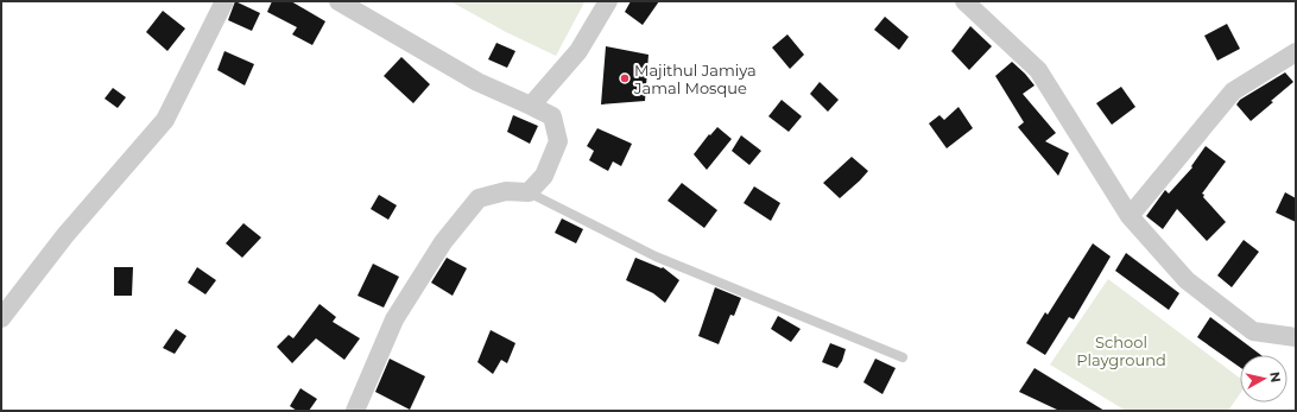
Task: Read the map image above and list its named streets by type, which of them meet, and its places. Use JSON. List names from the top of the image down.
{
  "parks": ["School Playground"],
  "places": ["Majithul Jamiya Jamal Mosque"],
  "north": "right"
}
